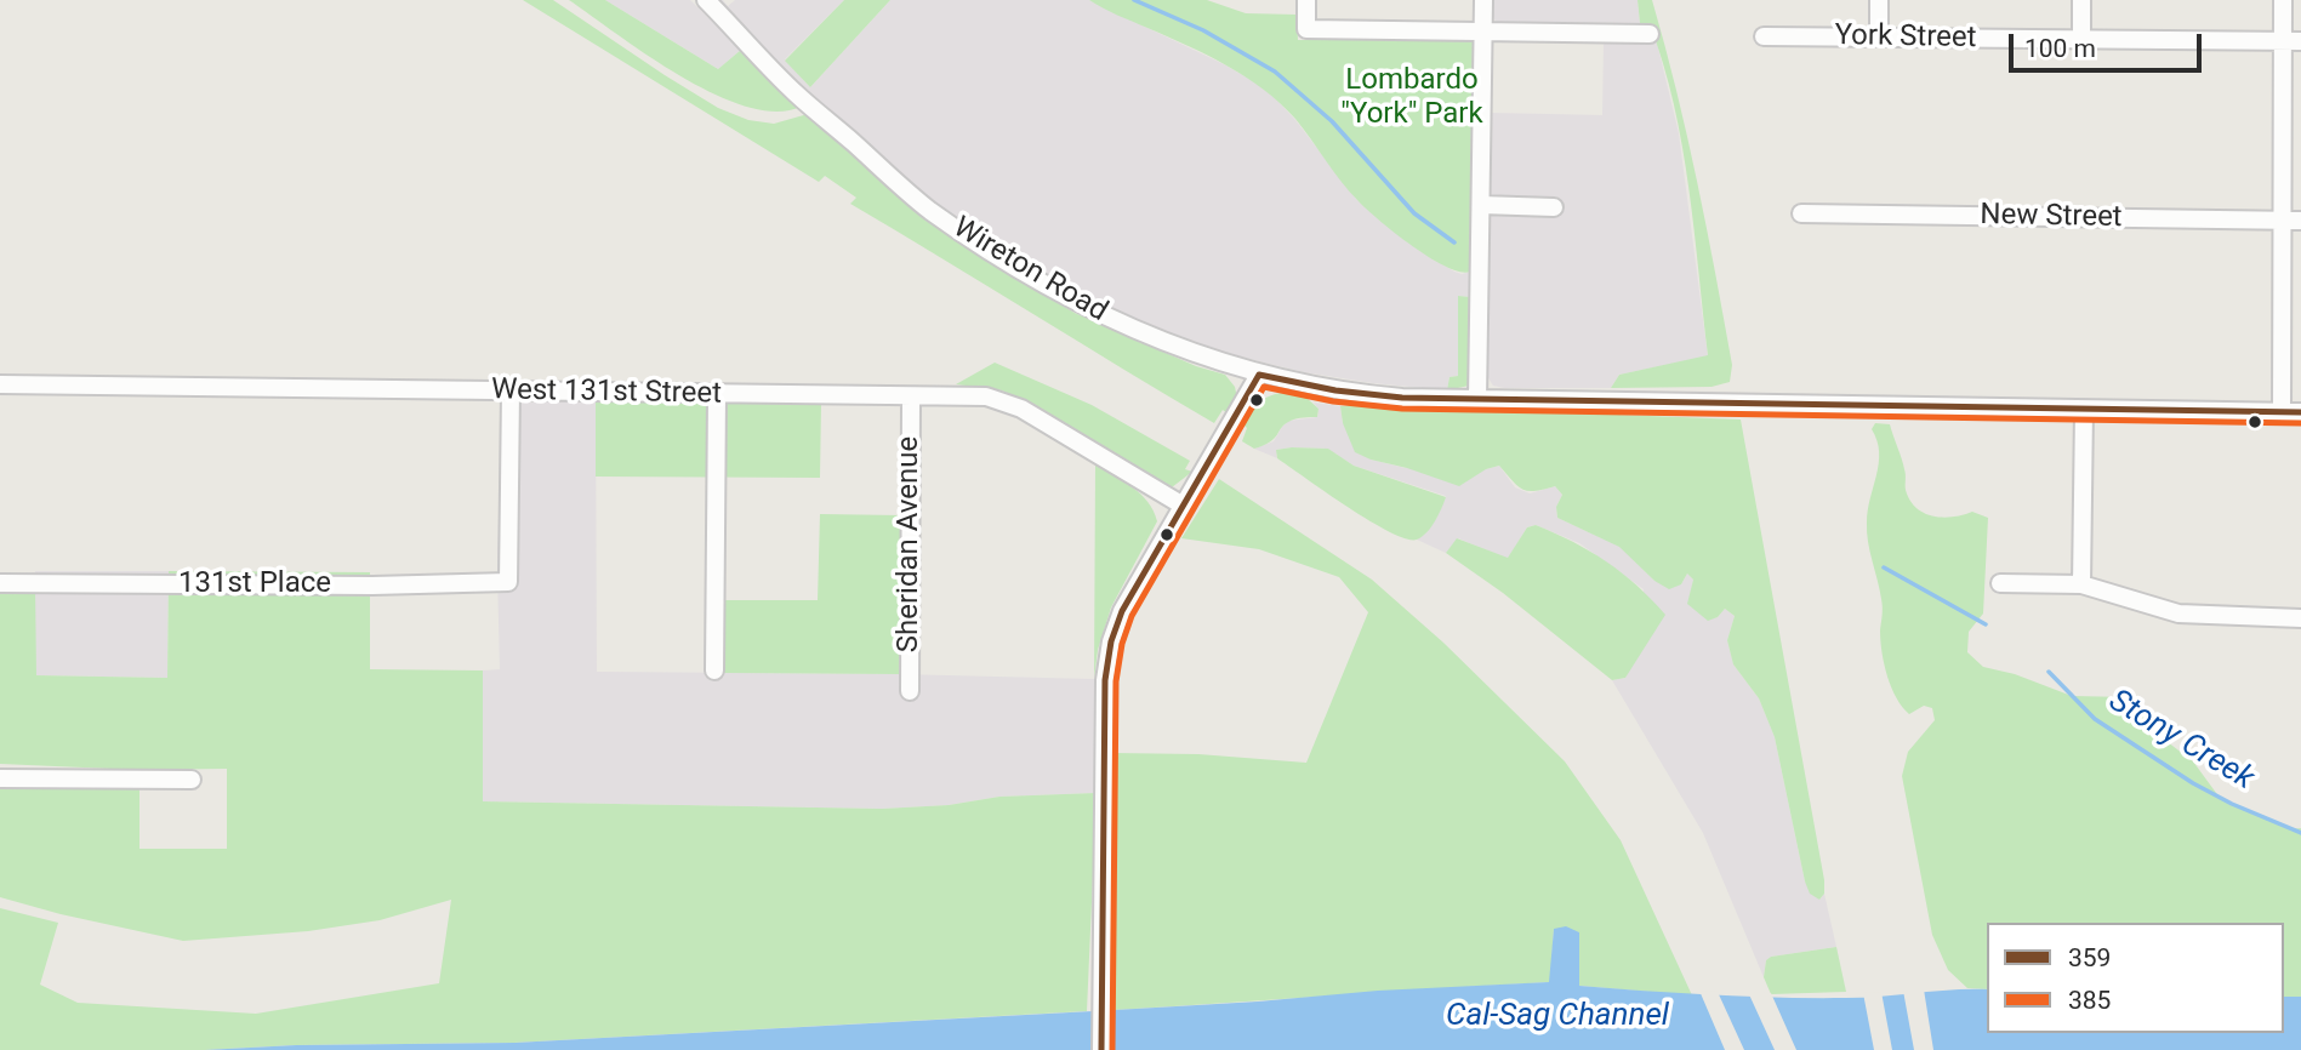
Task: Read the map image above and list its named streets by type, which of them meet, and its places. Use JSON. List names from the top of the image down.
{
  "streets": {
    "street": [
      "York Street",
      "New Street",
      "Wireton Road",
      "West 131st Street",
      "Sheridan Avenue",
      "131st Place"
    ]
  },
  "crossings": [
    ["West 131st Street", "Sheridan Avenue"],
    ["West 131st Street", "131st Place"]
  ],
  "water": ["Stony Creek", "Cal-Sag Channel"],
  "parks": ["Lombardo \"York\" Park"],
  "lines": ["transit line 359", "transit line 385"],
  "legend": ["359", "385"],
  "scale_bar": "100 m"
}
